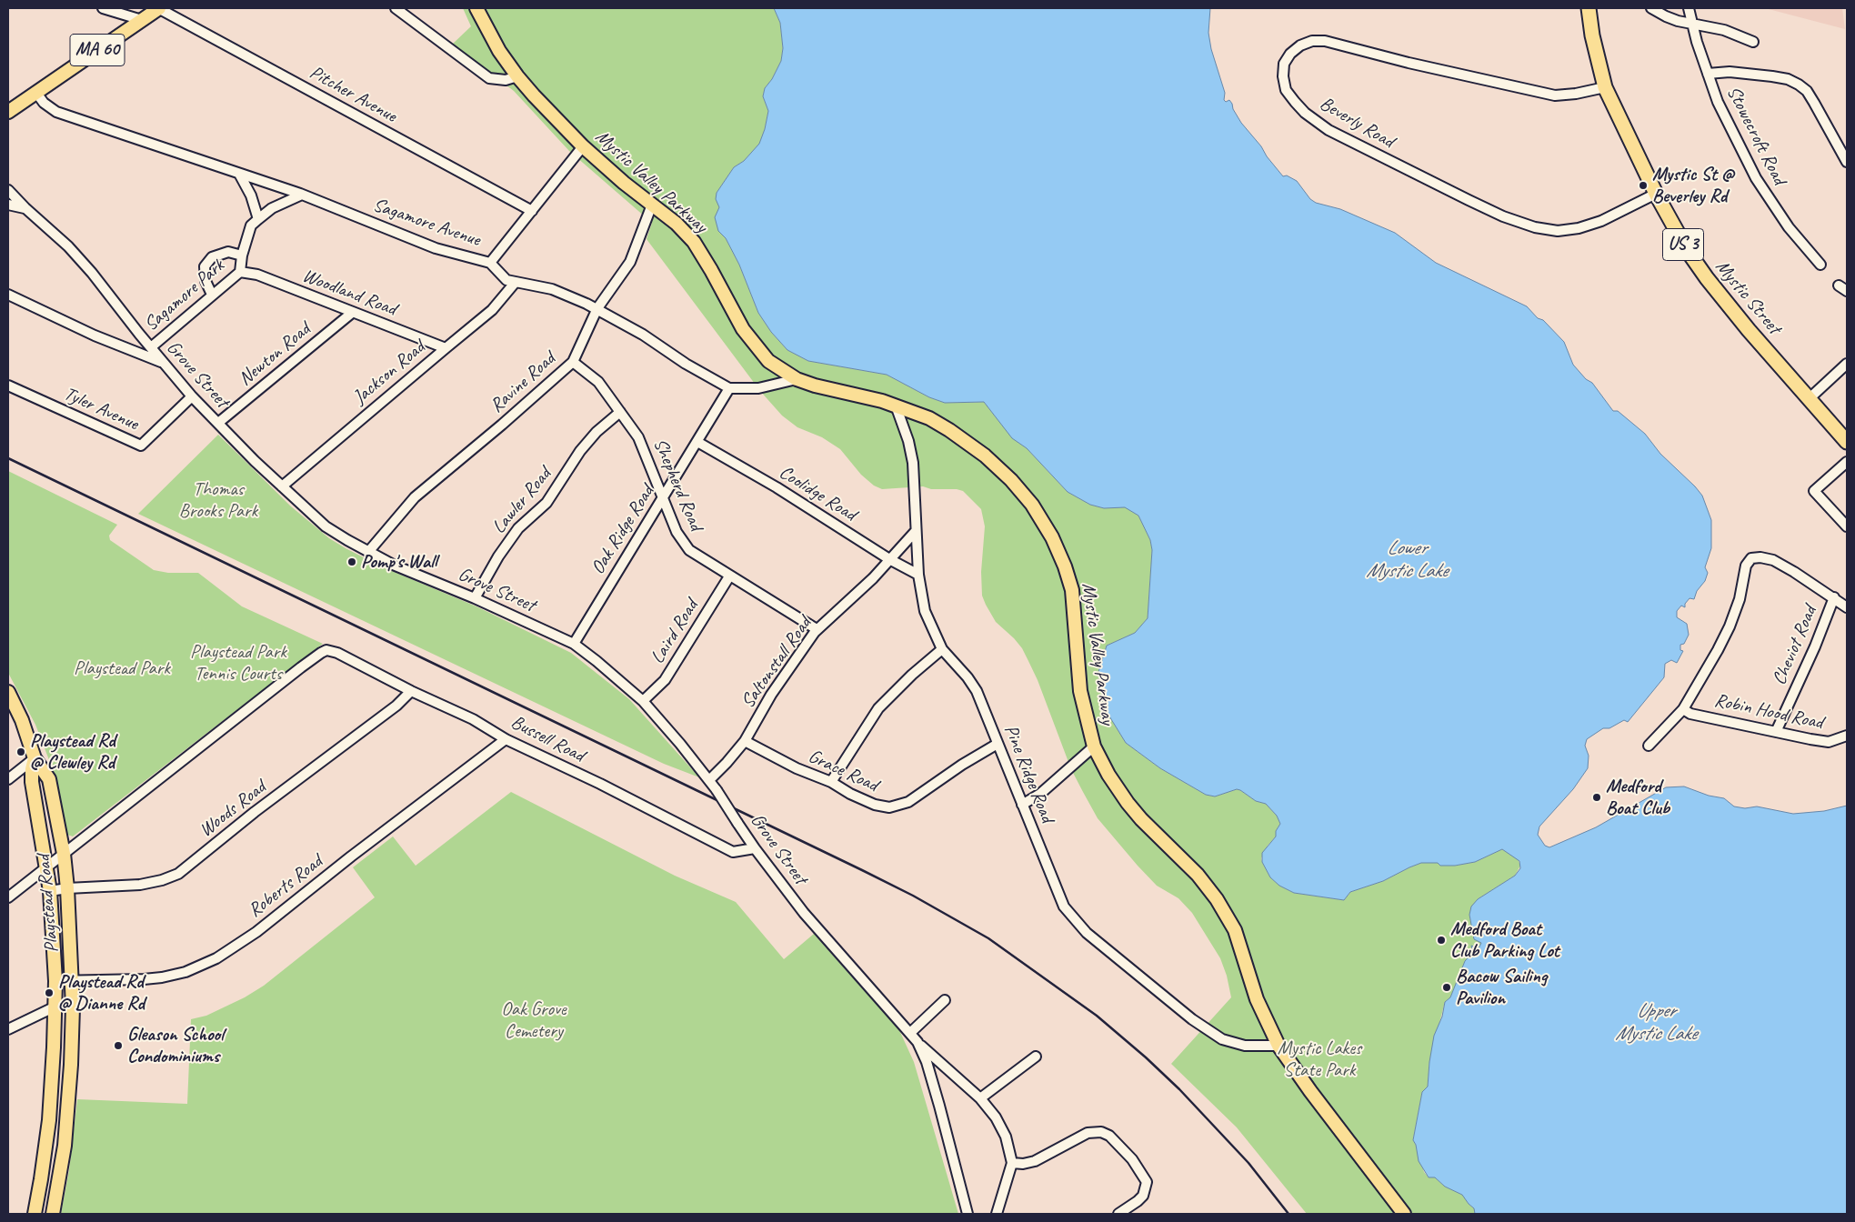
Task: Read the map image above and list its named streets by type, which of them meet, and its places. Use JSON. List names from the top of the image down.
{
  "streets": {
    "highway": ["US 3", "Mystic Street"],
    "main road": ["MA 60", "Mystic Valley Parkway", "Playstead Road"],
    "street": [
      "Pitcher Avenue",
      "Beverly Road",
      "Stowecroft Road",
      "Sagamore Avenue",
      "Woodland Road",
      "Sagamore Park",
      "Newton Road",
      "Jackson Road",
      "Grove Street",
      "Ravine Road",
      "Tyler Avenue",
      "Shepherd Road",
      "Coolidge Road",
      "Lawler Road",
      "Oak Ridge Road",
      "Laird Road",
      "Cheviot Road",
      "Saltonstall Road",
      "Robin Hood Road",
      "Bussell Road",
      "Grace Road",
      "Pine Ridge Road",
      "Woods Road",
      "Roberts Road"
    ]
  },
  "crossings": [
    ["MA 60", "Pitcher Avenue"],
    ["MA 60", "Sagamore Avenue"],
    ["Beverly Road", "Mystic Street"],
    ["Mystic Valley Parkway", "Sagamore Avenue"],
    ["Mystic Valley Parkway", "Ravine Road"],
    ["Mystic Valley Parkway", "Pine Ridge Road"],
    ["Sagamore Avenue", "Sagamore Park"],
    ["Sagamore Avenue", "Jackson Road"],
    ["Sagamore Avenue", "Ravine Road"],
    ["Sagamore Avenue", "Oak Ridge Road"],
    ["Woodland Road", "Sagamore Park"],
    ["Woodland Road", "Newton Road"],
    ["Woodland Road", "Jackson Road"],
    ["Sagamore Park", "Grove Street"],
    ["Newton Road", "Grove Street"],
    ["Jackson Road", "Grove Street"],
    ["Grove Street", "Ravine Road"],
    ["Grove Street", "Tyler Avenue"],
    ["Grove Street", "Lawler Road"],
    ["Grove Street", "Oak Ridge Road"],
    ["Grove Street", "Laird Road"],
    ["Grove Street", "Saltonstall Road"],
    ["Grove Street", "Bussell Road"],
    ["Ravine Road", "Shepherd Road"],
    ["Shepherd Road", "Lawler Road"],
    ["Shepherd Road", "Oak Ridge Road"],
    ["Shepherd Road", "Laird Road"],
    ["Shepherd Road", "Saltonstall Road"],
    ["Coolidge Road", "Oak Ridge Road"],
    ["Coolidge Road", "Saltonstall Road"],
    ["Coolidge Road", "Pine Ridge Road"],
    ["Cheviot Road", "Robin Hood Road"],
    ["Saltonstall Road", "Grace Road"],
    ["Saltonstall Road", "Pine Ridge Road"],
    ["Bussell Road", "Woods Road"],
    ["Bussell Road", "Roberts Road"],
    ["Bussell Road", "Playstead Road"],
    ["Grace Road", "Pine Ridge Road"],
    ["Woods Road", "Playstead Road"],
    ["Roberts Road", "Playstead Road"]
  ],
  "water": ["Lower Mystic Lake", "Upper Mystic Lake"],
  "parks": [
    "Thomas Brooks Park",
    "Playstead Park Tennis Courts",
    "Playstead Park",
    "Oak Grove Cemetery",
    "Mystic Lakes State Park"
  ],
  "places": [
    "Mystic St @ Beverley Rd",
    "Pomp's Wall",
    "Playstead Rd @ Clewley Rd",
    "Medford Boat Club",
    "Medford Boat Club Parking Lot",
    "Bacow Sailing Pavilion",
    "Playstead Rd @ Dianne Rd",
    "Gleason School Condominiums"
  ]
}
